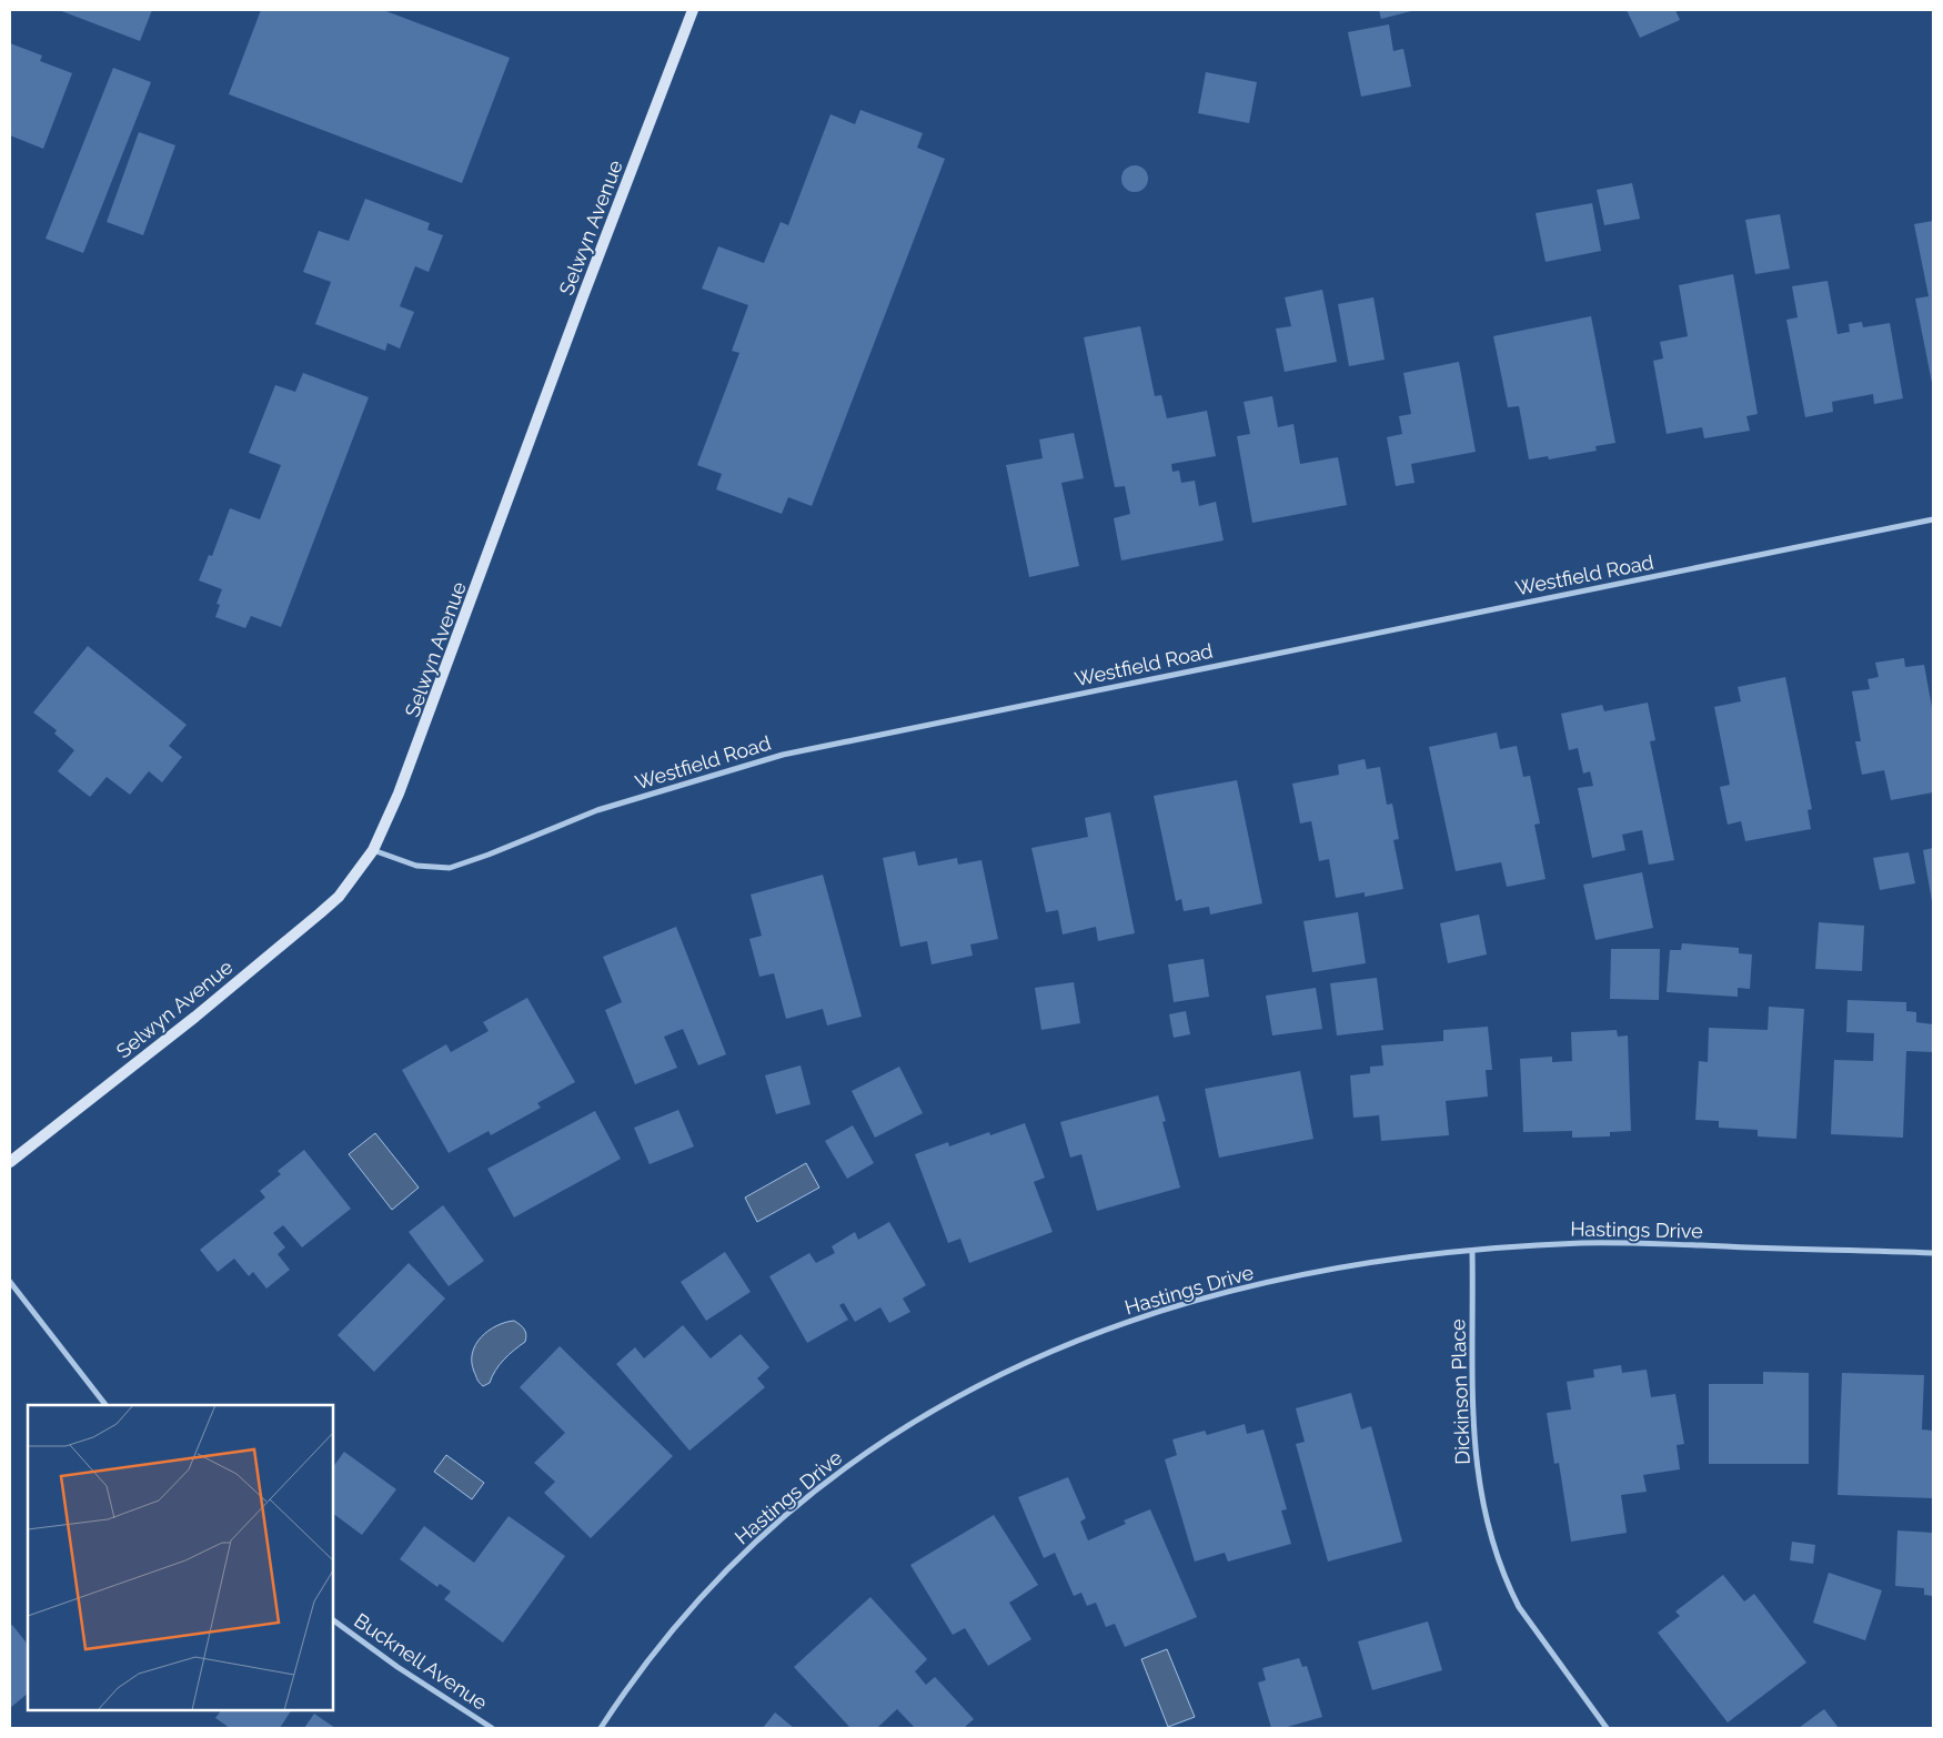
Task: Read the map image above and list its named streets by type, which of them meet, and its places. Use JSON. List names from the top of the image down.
{
  "streets": {
    "street": [
      "Selwyn Avenue",
      "Westfield Road",
      "Hastings Drive",
      "Dickinson Place",
      "Bucknell Avenue"
    ]
  },
  "crossings": [
    ["Selwyn Avenue", "Westfield Road"],
    ["Hastings Drive", "Dickinson Place"]
  ]
}
